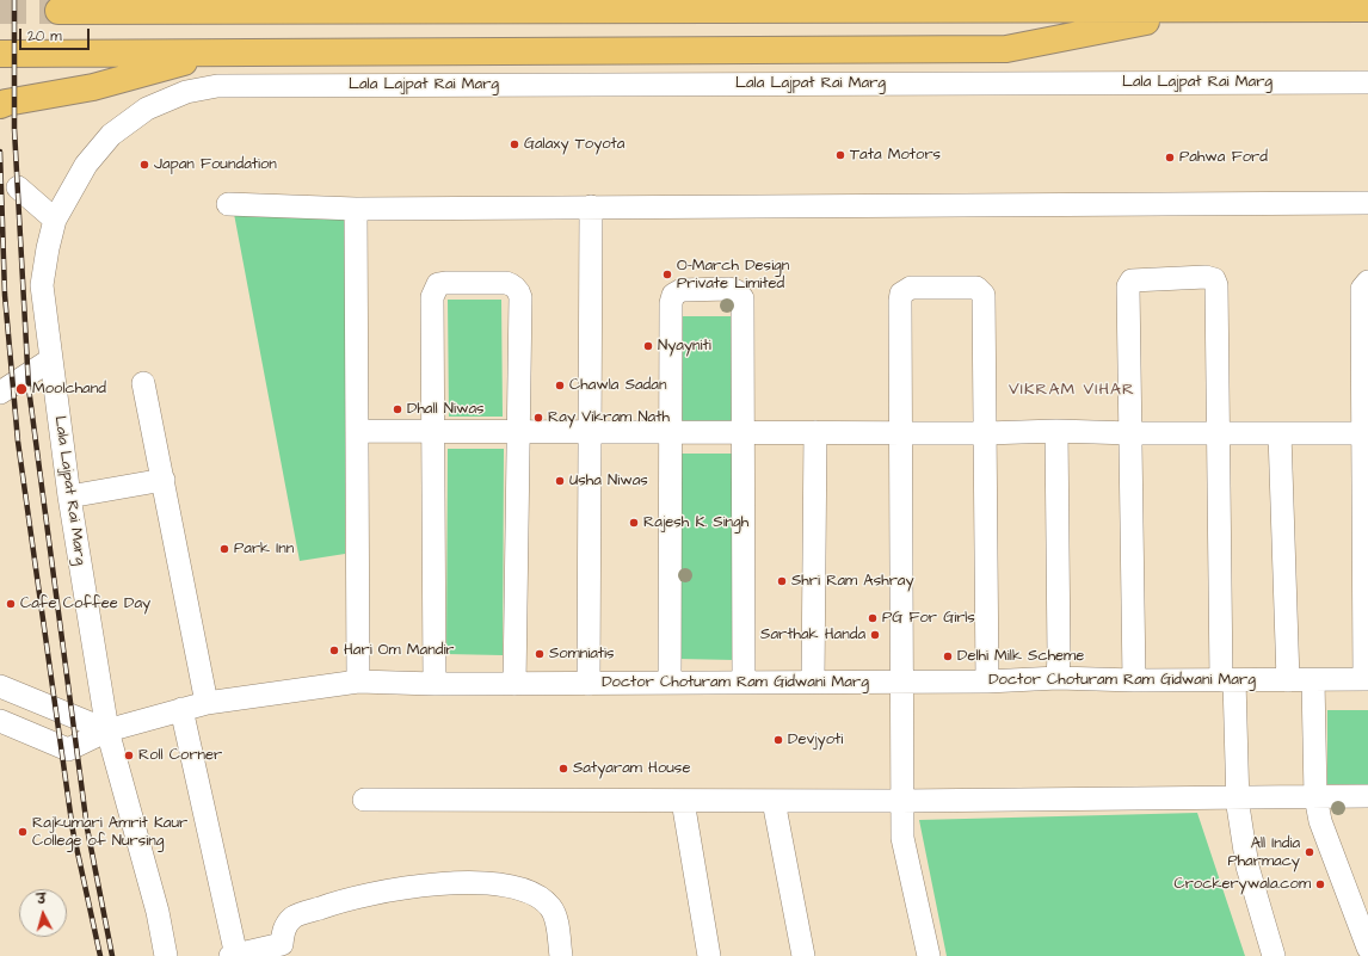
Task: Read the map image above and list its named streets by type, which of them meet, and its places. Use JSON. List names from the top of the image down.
{
  "streets": {
    "street": ["Lala Lajpat Rai Marg", "Doctor Choturam Ram Gidwani Marg"]
  },
  "crossings": [
    ["Lala Lajpat Rai Marg", "Doctor Choturam Ram Gidwani Marg"]
  ],
  "districts": ["VIKRAM VIHAR"],
  "places": [
    "Galaxy Toyota",
    "Tata Motors",
    "Pahwa Ford",
    "Japan Foundation",
    "O-March Design Private Limited",
    "Nyayniti",
    "Chawla Sadan",
    "Moolchand",
    "Dhall Niwas",
    "Ray Vikram Nath",
    "Usha Niwas",
    "Rajesh K. Singh",
    "Park Inn",
    "Shri Ram Ashray",
    "Cafe Coffee Day",
    "PG For Girls",
    "Sarthak Handa",
    "Hari Om Mandir",
    "Somniatis",
    "Delhi Milk Scheme",
    "Devjyoti",
    "Roll Corner",
    "Satyaram House",
    "Rajkumari Amrit Kaur College of Nursing",
    "All India Pharmacy",
    "Crockerywala.com"
  ],
  "scale_bar": "20 m",
  "north": "top"
}
